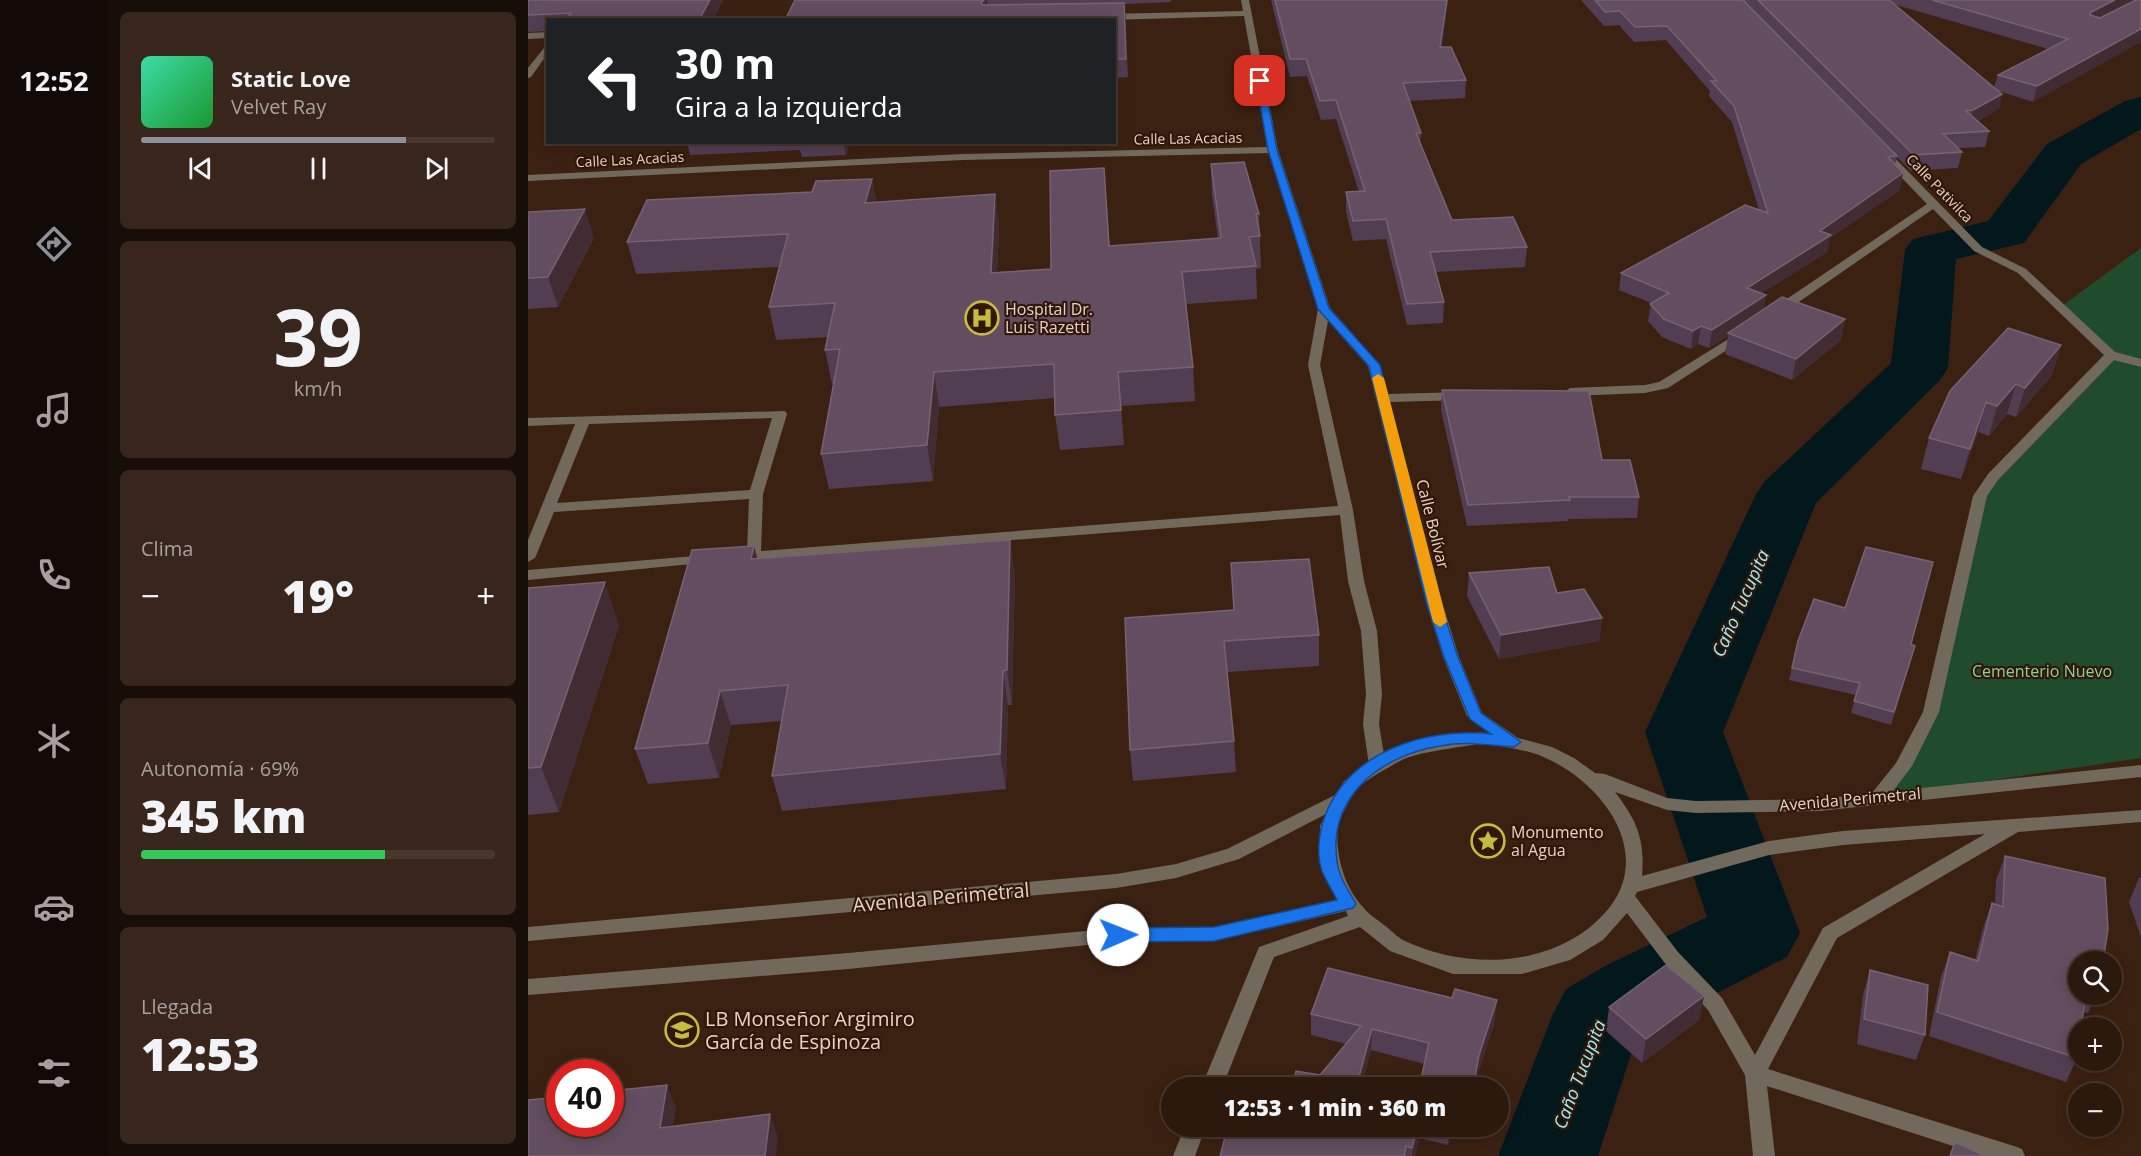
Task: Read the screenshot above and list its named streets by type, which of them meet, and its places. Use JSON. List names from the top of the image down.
{
  "streets": {
    "street": [
      "Calle Las Acacias",
      "Calle Pativilca",
      "Calle Bolívar",
      "Avenida Perimetral"
    ]
  },
  "crossings": [
    ["Calle Las Acacias", "Calle Bolívar"]
  ],
  "water": ["Caño Tucupita"],
  "parks": ["Cementerio Nuevo"],
  "places": {
    "hospital": ["Hospital Dr. Luis Razetti"],
    "place": ["Monumento al Agua"],
    "school or university": ["LB Monseñor Argimiro García de Espinoza"]
  },
  "page": {
    "tabs": "12:52",
    "turn": ["30 m", "Gira a la izquierda"],
    "song": ["Static Love", "Velvet Ray"],
    "tile": [
      ["39", "km/h"],
      "Clima",
      ["Autonomía · 69%", "345 km"],
      ["Llegada", "12:53"]
    ],
    "heat": ["−", "19°", "+"],
    "map_buttons": ["+", "−"],
    "limit": "40",
    "trip": "12:53 · 1 min · 360 m"
  }
}
